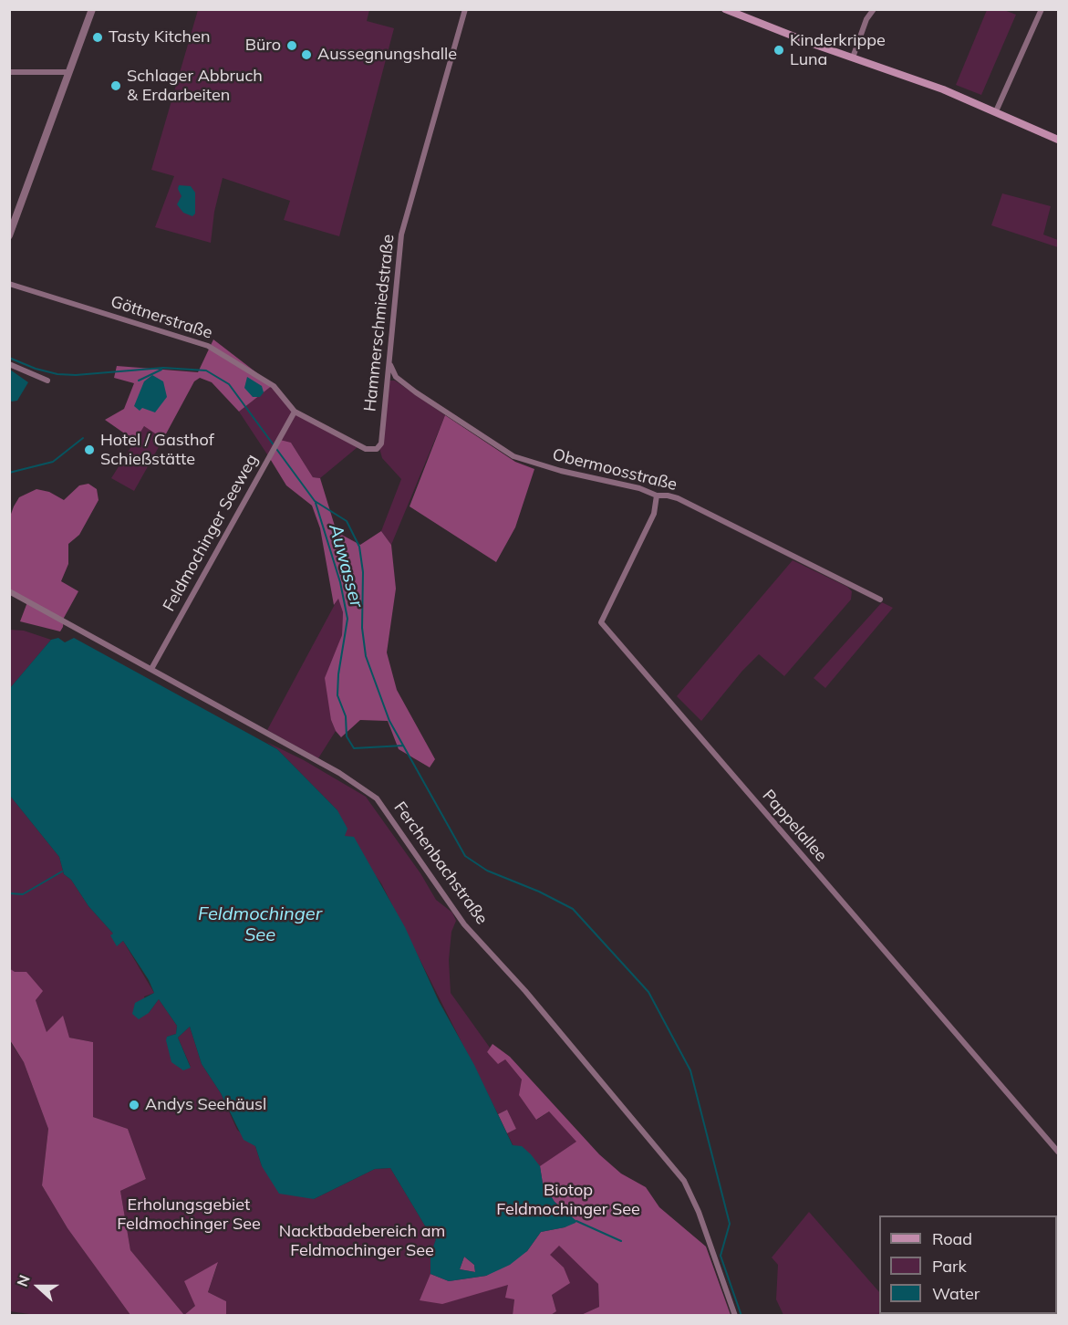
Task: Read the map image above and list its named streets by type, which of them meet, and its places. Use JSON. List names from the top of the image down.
{
  "streets": {
    "street": [
      "Göttnerstraße",
      "Hammerschmiedstraße",
      "Obermoosstraße",
      "Feldmochinger Seeweg",
      "Pappelallee",
      "Ferchenbachstraße"
    ]
  },
  "crossings": [
    ["Göttnerstraße", "Hammerschmiedstraße"],
    ["Göttnerstraße", "Feldmochinger Seeweg"],
    ["Hammerschmiedstraße", "Obermoosstraße"],
    ["Obermoosstraße", "Pappelallee"],
    ["Feldmochinger Seeweg", "Ferchenbachstraße"]
  ],
  "water": ["Auwasser", "Feldmochinger See"],
  "parks": ["Biotop Feldmochinger See", "Erholungsgebiet Feldmochinger See", "Nacktbadebereich am Feldmochinger See"],
  "places": [
    "Tasty Kitchen",
    "Büro",
    "Kinderkrippe Luna",
    "Aussegnungshalle",
    "Schlager Abbruch & Erdarbeiten",
    "Hotel / Gasthof Schießstätte",
    "Andys Seehäusl"
  ],
  "legend": ["Road", "Park", "Water"],
  "north": "left"
}
